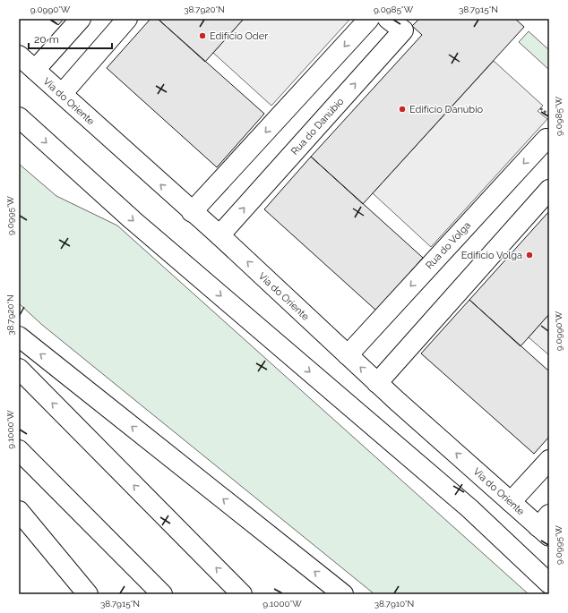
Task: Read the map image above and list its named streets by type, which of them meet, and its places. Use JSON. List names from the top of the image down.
{
  "streets": {
    "main road": ["Via do Oriente", "Rua do Danúbio", "Rua do Volga"]
  },
  "crossings": [
    ["Via do Oriente", "Rua do Danúbio"],
    ["Via do Oriente", "Rua do Volga"]
  ],
  "places": ["Edifício Oder", "Edifício Danúbio", "Edifício Volga"],
  "scale_bar": "20 m",
  "coordinates": [
    "9.0990°W",
    "38.7920°N",
    "9.0985°W",
    "38.7915°N",
    "9.0995°W",
    "9.1000°W",
    "38.7910°N"
  ]
}
